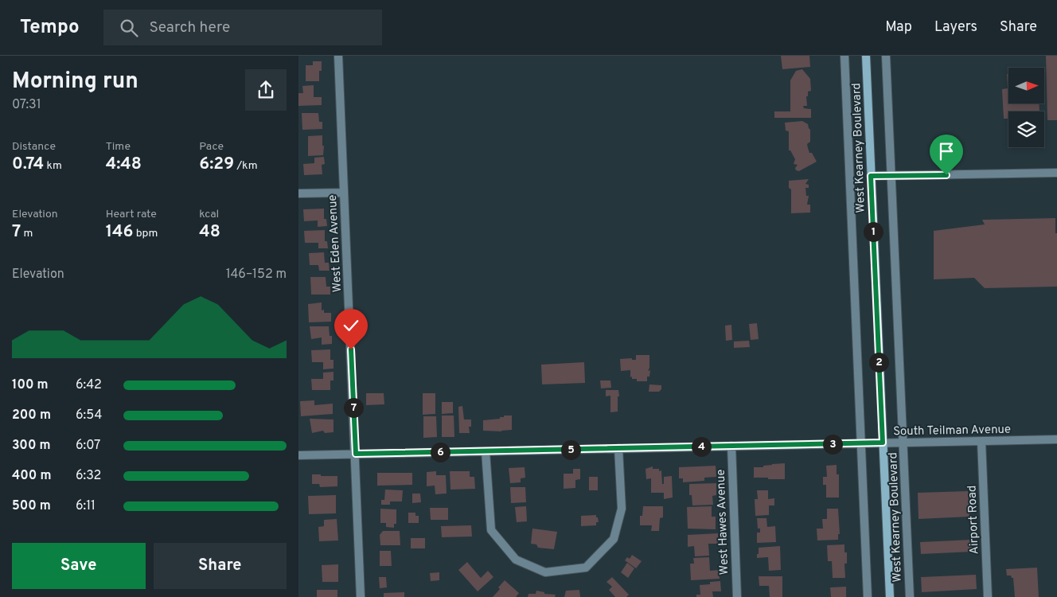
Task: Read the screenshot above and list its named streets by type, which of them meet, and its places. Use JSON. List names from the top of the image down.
{
  "streets": {
    "main road": ["West Kearney Boulevard"],
    "street": [
      "West Eden Avenue",
      "South Teilman Avenue",
      "Airport Road",
      "West Hawes Avenue"
    ]
  },
  "crossings": [
    ["West Kearney Boulevard", "South Teilman Avenue"],
    ["West Eden Avenue", "South Teilman Avenue"],
    ["South Teilman Avenue", "Airport Road"],
    ["South Teilman Avenue", "West Hawes Avenue"]
  ],
  "north": "right",
  "page": {
    "header": "Tempo",
    "search": "Search here",
    "nav": ["Map", "Layers", "Share"],
    "heading": ["Morning run", "07:31"],
    "stats": [
      ["Distance", "0.74 km"],
      ["Time", "4:48"],
      ["Pace", "6:29 /km"],
      ["Elevation", "7 m"],
      ["Heart rate", "146 bpm"],
      ["kcal", "48"]
    ],
    "pins": [
      "1",
      "2",
      "7",
      "3",
      "4",
      "5",
      "6"
    ],
    "chart": ["Elevation", "146–152 m"],
    "list": [
      {
        "name": "100 m",
        "note": "6:42"
      },
      {
        "name": "200 m",
        "note": "6:54"
      },
      {
        "name": "300 m",
        "note": "6:07"
      },
      {
        "name": "400 m",
        "note": "6:32"
      },
      {
        "name": "500 m",
        "note": "6:11"
      }
    ],
    "buttons": ["Save", "Share"]
  }
}
